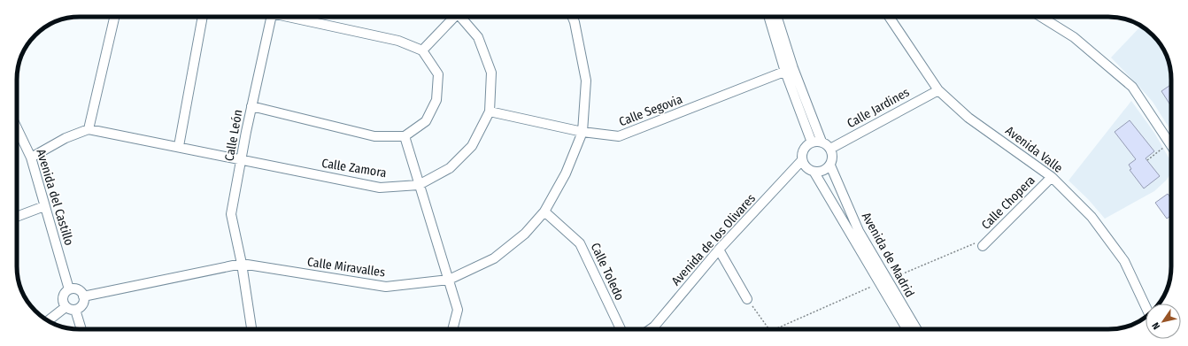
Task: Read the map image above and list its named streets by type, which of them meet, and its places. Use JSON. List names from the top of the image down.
{
  "streets": {
    "street": [
      "Calle Jardines",
      "Calle Segovia",
      "Calle León",
      "Avenida Valle",
      "Calle Zamora",
      "Avenida del Castillo",
      "Calle Chopera",
      "Avenida de los Olivares",
      "Avenida de Madrid",
      "Calle Miravalles",
      "Calle Toledo"
    ]
  },
  "crossings": [
    ["Calle Jardines", "Avenida Valle"],
    ["Calle Jardines", "Avenida de los Olivares"],
    ["Calle Jardines", "Avenida de Madrid"],
    ["Calle Segovia", "Calle Zamora"],
    ["Calle Segovia", "Calle Miravalles"],
    ["Calle León", "Calle Zamora"],
    ["Calle León", "Calle Miravalles"],
    ["Avenida Valle", "Calle Chopera"],
    ["Avenida del Castillo", "Calle Miravalles"],
    ["Avenida de los Olivares", "Avenida de Madrid"],
    ["Calle Miravalles", "Calle Toledo"]
  ],
  "north": "bottom left"
}
